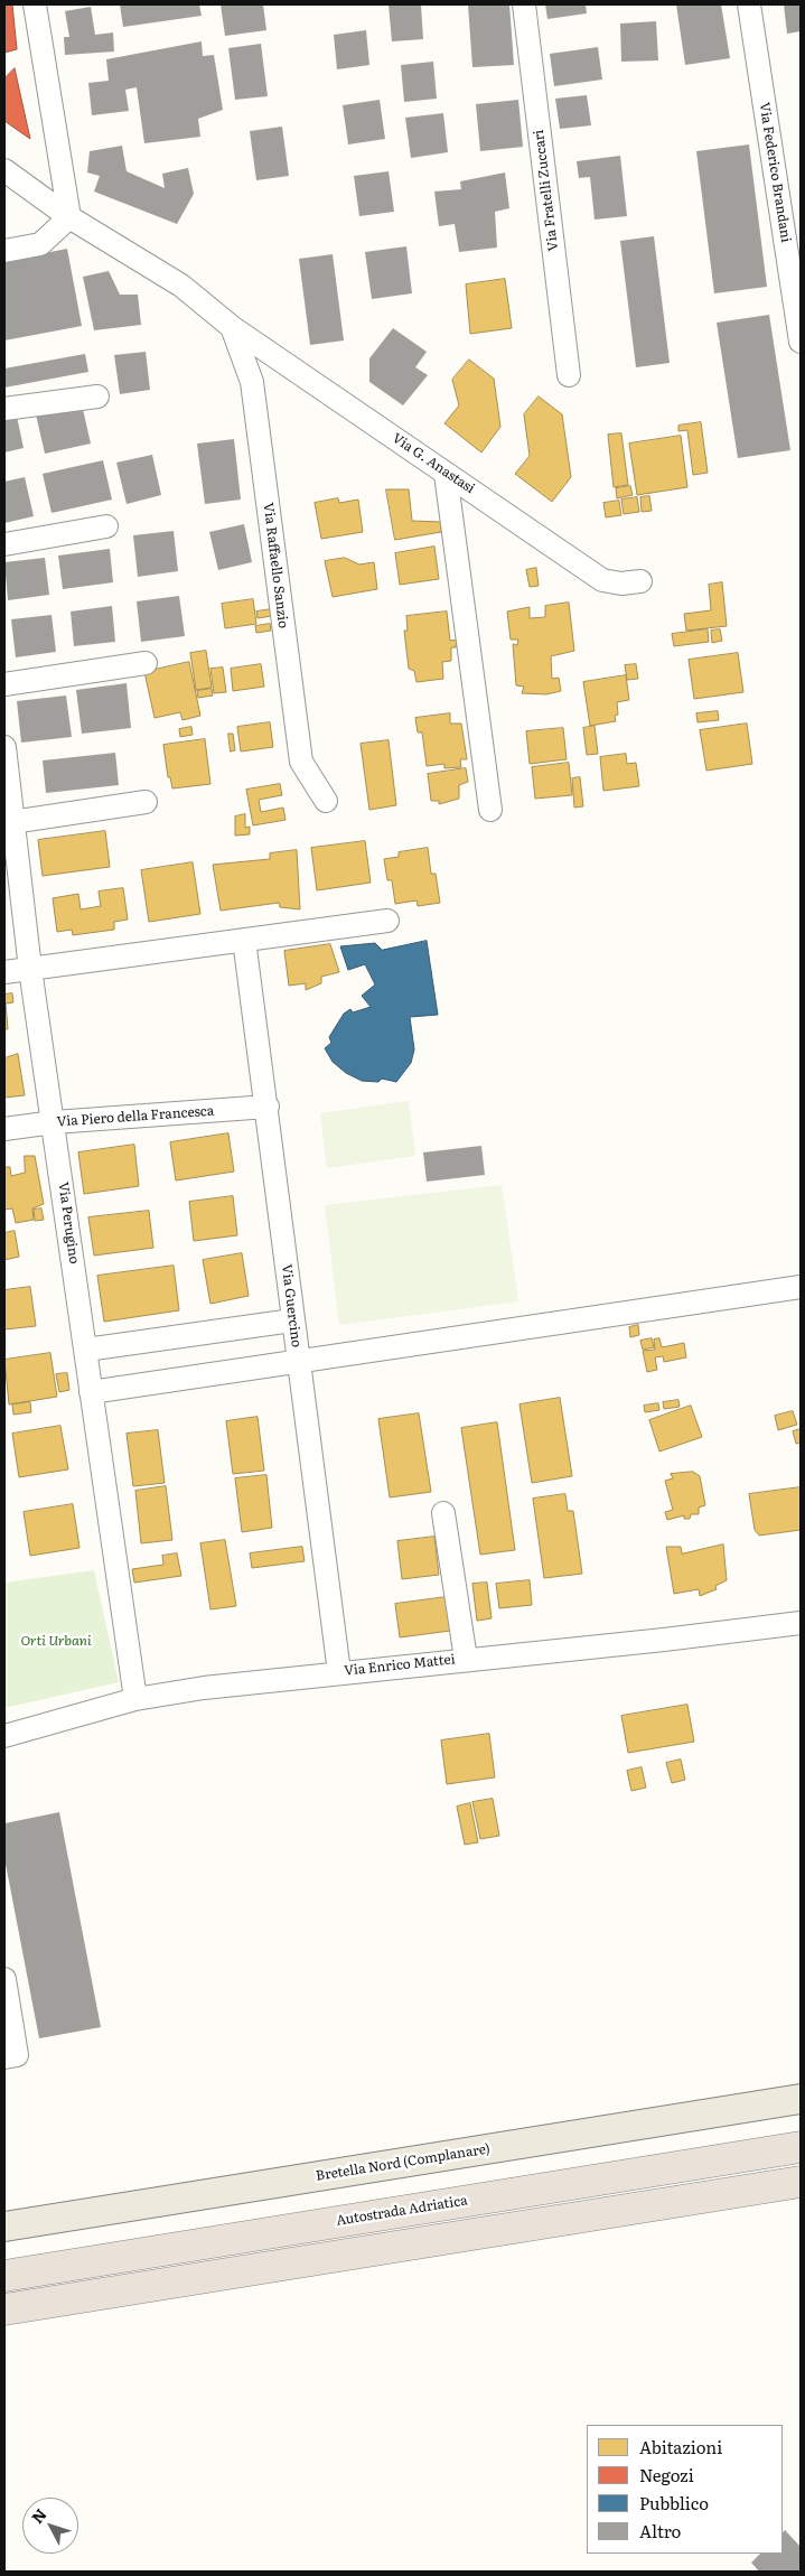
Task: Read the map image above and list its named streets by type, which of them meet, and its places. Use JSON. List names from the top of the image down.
{
  "streets": {
    "highway": ["Autostrada Adriatica"],
    "main road": ["Bretella Nord (Complanare)"],
    "street": [
      "Via Federico Brandani",
      "Via Fratelli Zuccari",
      "Via G. Anastasi",
      "Via Raffaello Sanzio",
      "Via Piero della Francesca",
      "Via Perugino",
      "Via Guercino",
      "Via Enrico Mattei"
    ]
  },
  "crossings": [
    ["Via G. Anastasi", "Via Raffaello Sanzio"],
    ["Via Piero della Francesca", "Via Perugino"],
    ["Via Piero della Francesca", "Via Guercino"],
    ["Via Perugino", "Via Enrico Mattei"],
    ["Via Guercino", "Via Enrico Mattei"]
  ],
  "parks": ["Orti Urbani"],
  "legend": [
    "Abitazioni",
    "Negozi",
    "Pubblico",
    "Altro"
  ],
  "north": "top left"
}
